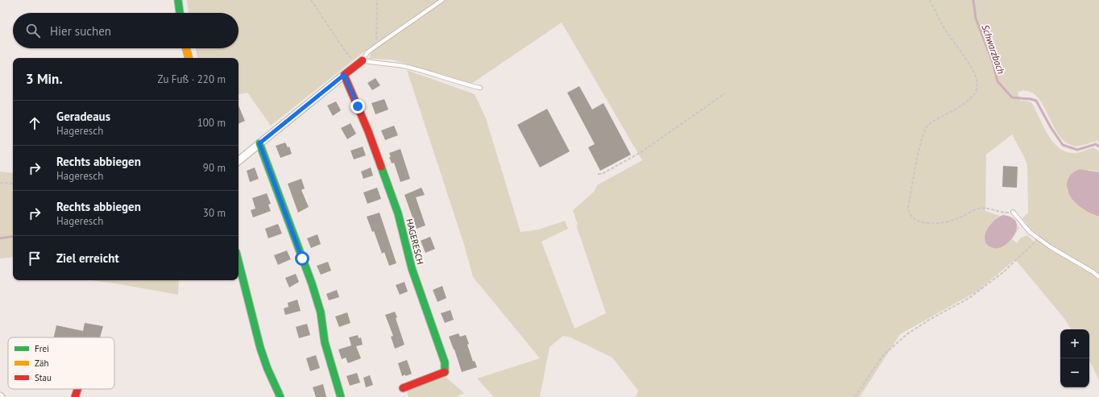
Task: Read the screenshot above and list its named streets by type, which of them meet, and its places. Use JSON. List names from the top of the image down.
{
  "streets": {
    "street": ["HAGERESCH"]
  },
  "water": ["Schwarzbach"],
  "legend": ["Frei", "Zäh", "Stau"],
  "page": {
    "search": "Hier suchen",
    "heading": ["3 Min.", "Zu Fuß · 220 m"],
    "list": [
      ["Geradeaus", "Hageresch", "100 m"],
      ["Rechts abbiegen", "Hageresch", "90 m"],
      ["Rechts abbiegen", "Hageresch", "30 m"],
      "Ziel erreicht"
    ],
    "map_buttons": ["+", "−"]
  }
}
